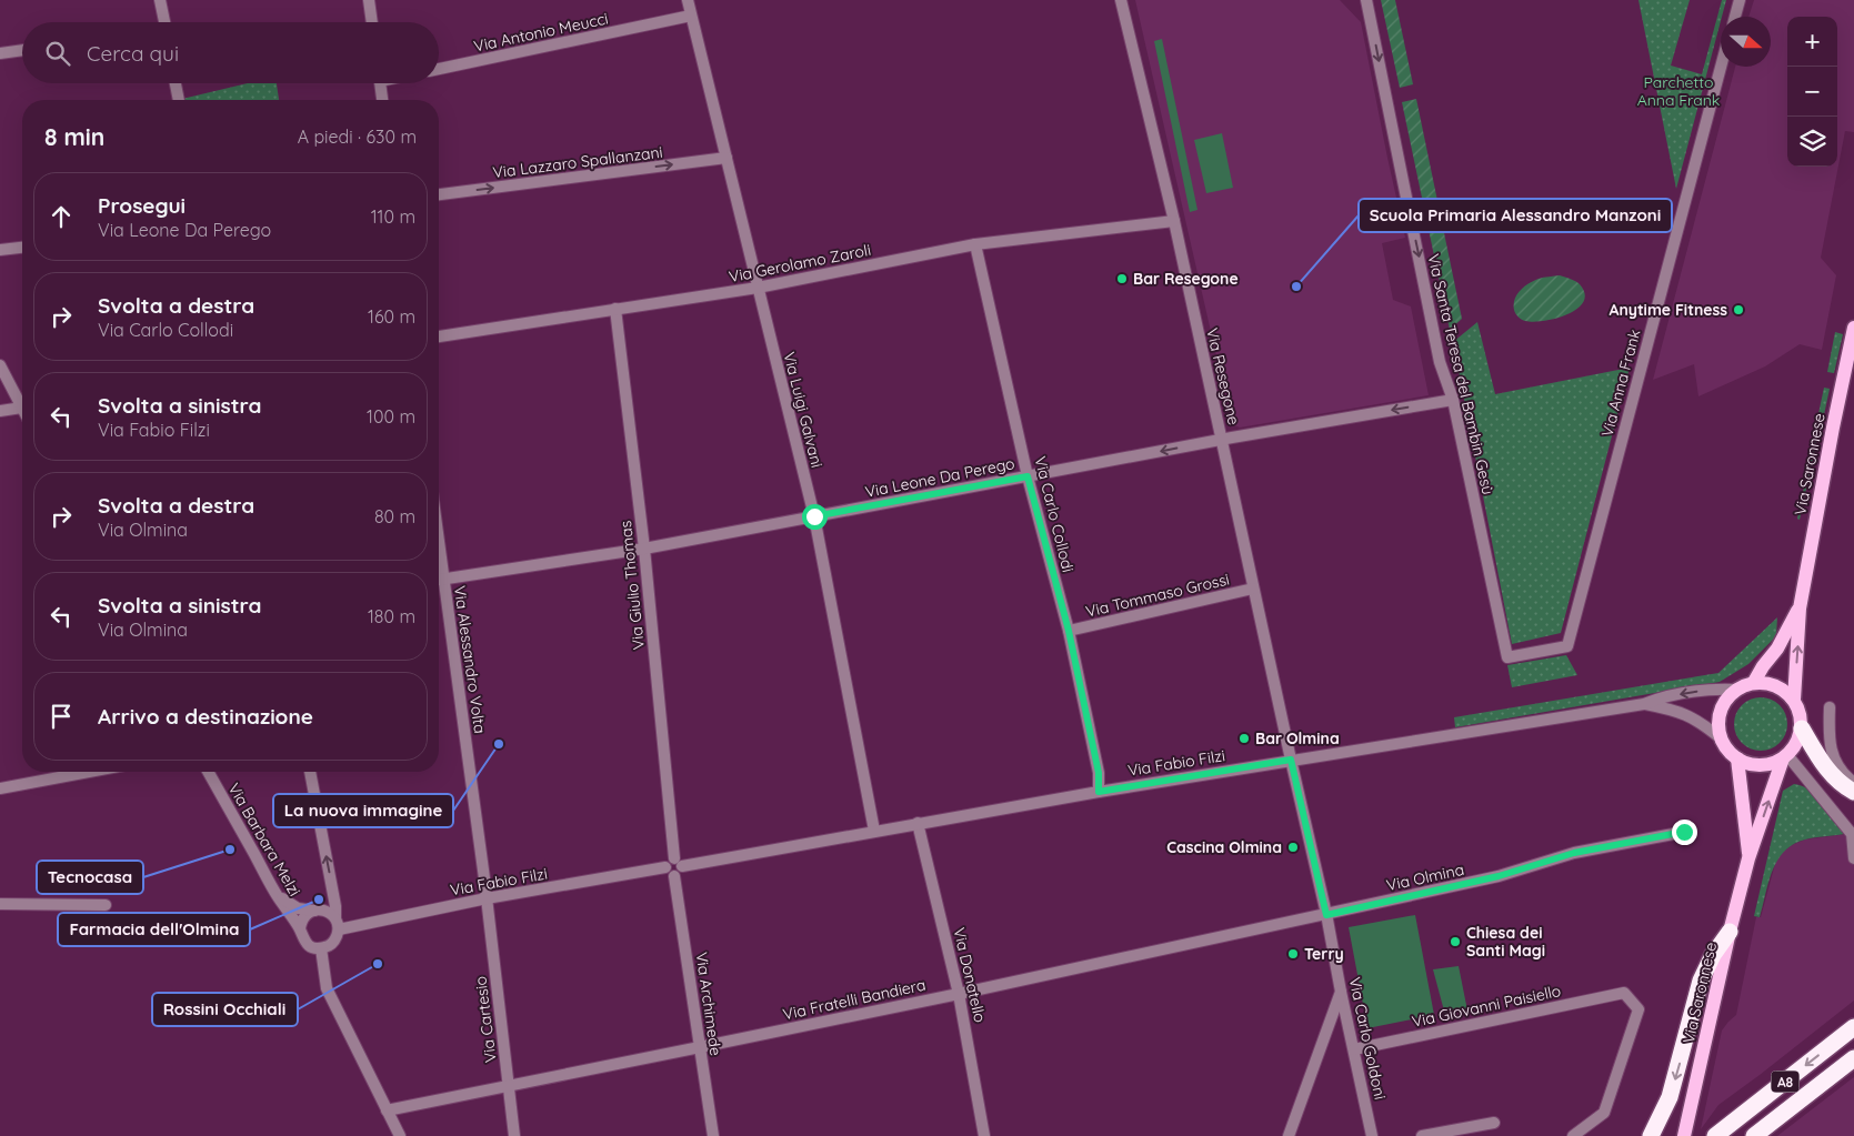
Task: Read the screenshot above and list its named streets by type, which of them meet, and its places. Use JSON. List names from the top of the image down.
{
  "streets": {
    "highway": ["A8"],
    "main road": ["Via Saronnese"],
    "street": [
      "Via Antonio Meucci",
      "Via Lazzaro Spallanzani",
      "Via Gerolamo Zaroli",
      "Via Santa Teresa del Bambin Gesù",
      "Via Resegone",
      "Via Anna Frank",
      "Via Luigi Galvani",
      "Via Leone Da Perego",
      "Via Carlo Collodi",
      "Via Giulio Thomas",
      "Via Tommaso Grossi",
      "Via Alessandro Volta",
      "Via Fabio Filzi",
      "Via Barbara Melzi",
      "Via Olmina",
      "Via Donatello",
      "Via Fratelli Bandiera",
      "Via Archimede",
      "Via Giovanni Paisiello",
      "Via Cartesio",
      "Via Carlo Goldoni"
    ]
  },
  "crossings": [
    ["Via Antonio Meucci", "Via Luigi Galvani"],
    ["Via Lazzaro Spallanzani", "Via Luigi Galvani"],
    ["Via Gerolamo Zaroli", "Via Resegone"],
    ["Via Gerolamo Zaroli", "Via Luigi Galvani"],
    ["Via Gerolamo Zaroli", "Via Carlo Collodi"],
    ["Via Gerolamo Zaroli", "Via Giulio Thomas"],
    ["Via Santa Teresa del Bambin Gesù", "Via Anna Frank"],
    ["Via Santa Teresa del Bambin Gesù", "Via Leone Da Perego"],
    ["Via Resegone", "Via Leone Da Perego"],
    ["Via Resegone", "Via Tommaso Grossi"],
    ["Via Resegone", "Via Fabio Filzi"],
    ["Via Luigi Galvani", "Via Leone Da Perego"],
    ["Via Luigi Galvani", "Via Fabio Filzi"],
    ["Via Saronnese", "Via Fabio Filzi"],
    ["Via Leone Da Perego", "Via Carlo Collodi"],
    ["Via Leone Da Perego", "Via Giulio Thomas"],
    ["Via Carlo Collodi", "Via Tommaso Grossi"],
    ["Via Carlo Collodi", "Via Fabio Filzi"],
    ["Via Giulio Thomas", "Via Fabio Filzi"],
    ["Via Giulio Thomas", "Via Archimede"],
    ["Via Alessandro Volta", "Via Fabio Filzi"],
    ["Via Alessandro Volta", "Via Cartesio"],
    ["Via Fabio Filzi", "Via Barbara Melzi"],
    ["Via Fabio Filzi", "Via Donatello"],
    ["Via Fabio Filzi", "Via Archimede"],
    ["Via Fabio Filzi", "Via Cartesio"],
    ["Via Olmina", "Via Fratelli Bandiera"],
    ["Via Olmina", "Via Carlo Goldoni"],
    ["Via Donatello", "Via Fratelli Bandiera"],
    ["Via Fratelli Bandiera", "Via Archimede"],
    ["Via Fratelli Bandiera", "Via Cartesio"],
    ["Via Fratelli Bandiera", "Via Carlo Goldoni"],
    ["Via Giovanni Paisiello", "Via Carlo Goldoni"]
  ],
  "one_way": ["Via Lazzaro Spallanzani", "Via Santa Teresa del Bambin Gesù", "Via Leone Da Perego"],
  "parks": ["Parchetto Anna Frank"],
  "places": [
    "Bar Resegone",
    "Scuola Primaria Alessandro Manzoni",
    "Anytime Fitness",
    "Bar Olmina",
    "La nuova immagine",
    "Cascina Olmina",
    "Tecnocasa",
    "Farmacia dell'Olmina",
    "Chiesa dei Santi Magi",
    "Terry",
    "Rossini Occhiali"
  ],
  "north": "right",
  "page": {
    "map_buttons": ["+", "−"],
    "search": "Cerca qui",
    "heading": ["8 min", "A piedi · 630 m"],
    "list": [
      ["Prosegui", "Via Leone Da Perego", "110 m"],
      ["Svolta a destra", "Via Carlo Collodi", "160 m"],
      ["Svolta a sinistra", "Via Fabio Filzi", "100 m"],
      ["Svolta a destra", "Via Olmina", "80 m"],
      ["Svolta a sinistra", "Via Olmina", "180 m"],
      "Arrivo a destinazione"
    ]
  }
}
